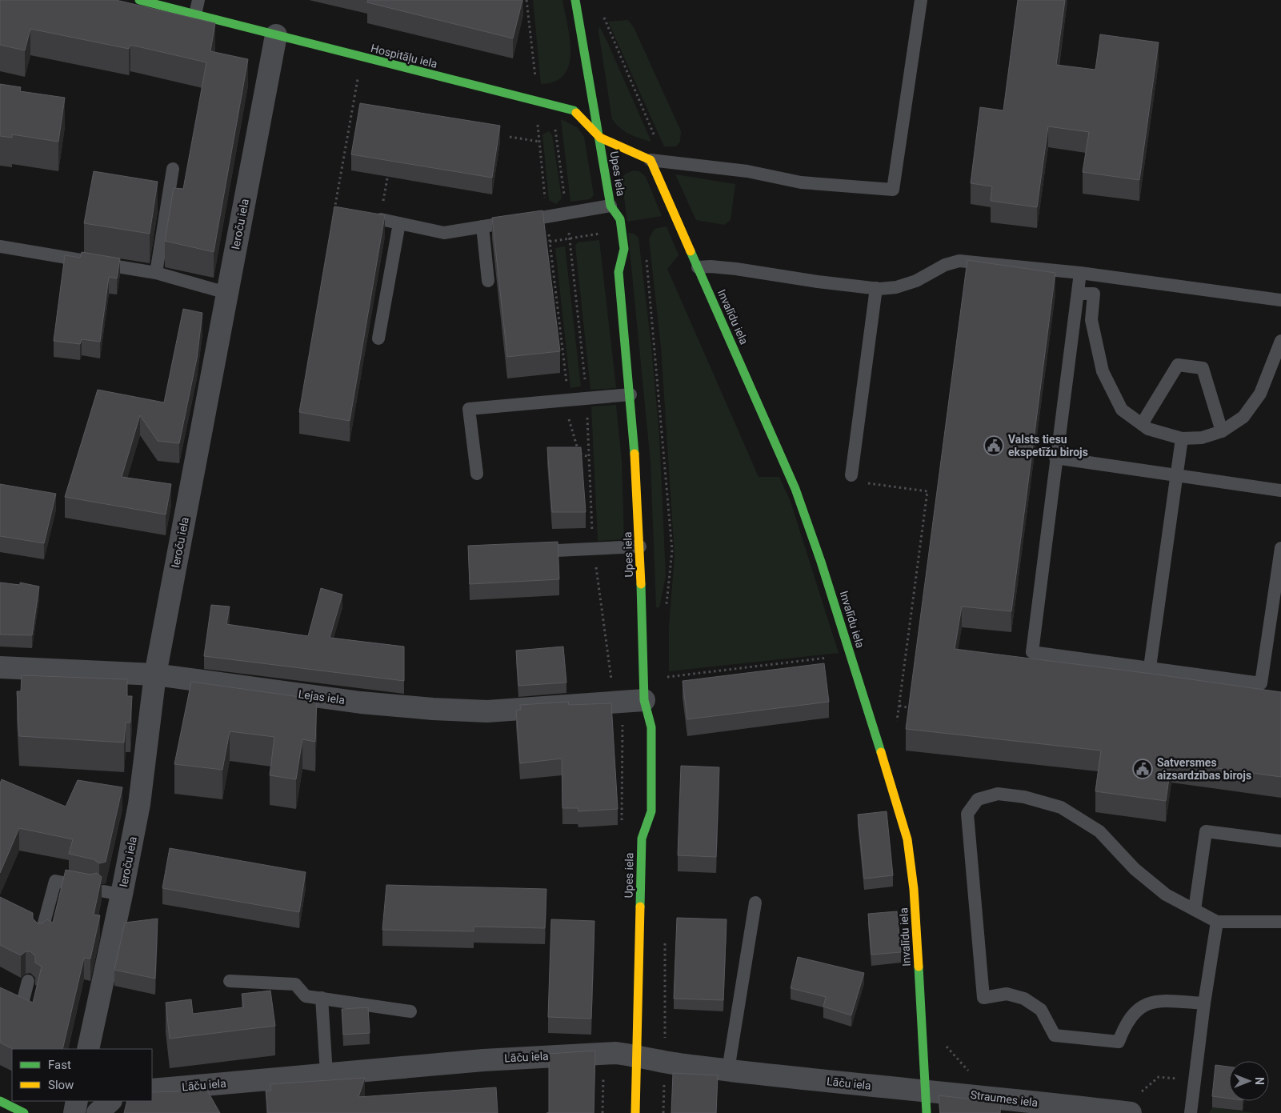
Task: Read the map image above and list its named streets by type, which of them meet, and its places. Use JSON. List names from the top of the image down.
{
  "streets": {
    "street": [
      "Hospitāļu iela",
      "Upes iela",
      "Ieroču iela",
      "Invalīdu iela",
      "Lejas iela",
      "Lāču iela",
      "Straumes iela"
    ]
  },
  "crossings": [
    ["Hospitāļu iela", "Upes iela"],
    ["Hospitāļu iela", "Ieroču iela"],
    ["Hospitāļu iela", "Invalīdu iela"],
    ["Upes iela", "Lejas iela"],
    ["Upes iela", "Lāču iela"],
    ["Ieroču iela", "Lejas iela"],
    ["Invalīdu iela", "Lāču iela"],
    ["Invalīdu iela", "Straumes iela"],
    ["Lāču iela", "Straumes iela"]
  ],
  "places": {
    "public building": ["Valsts tiesu ekspetīžu birojs", "Satversmes aizsardzības birojs"]
  },
  "legend": ["Fast", "Slow"],
  "north": "right"
}
